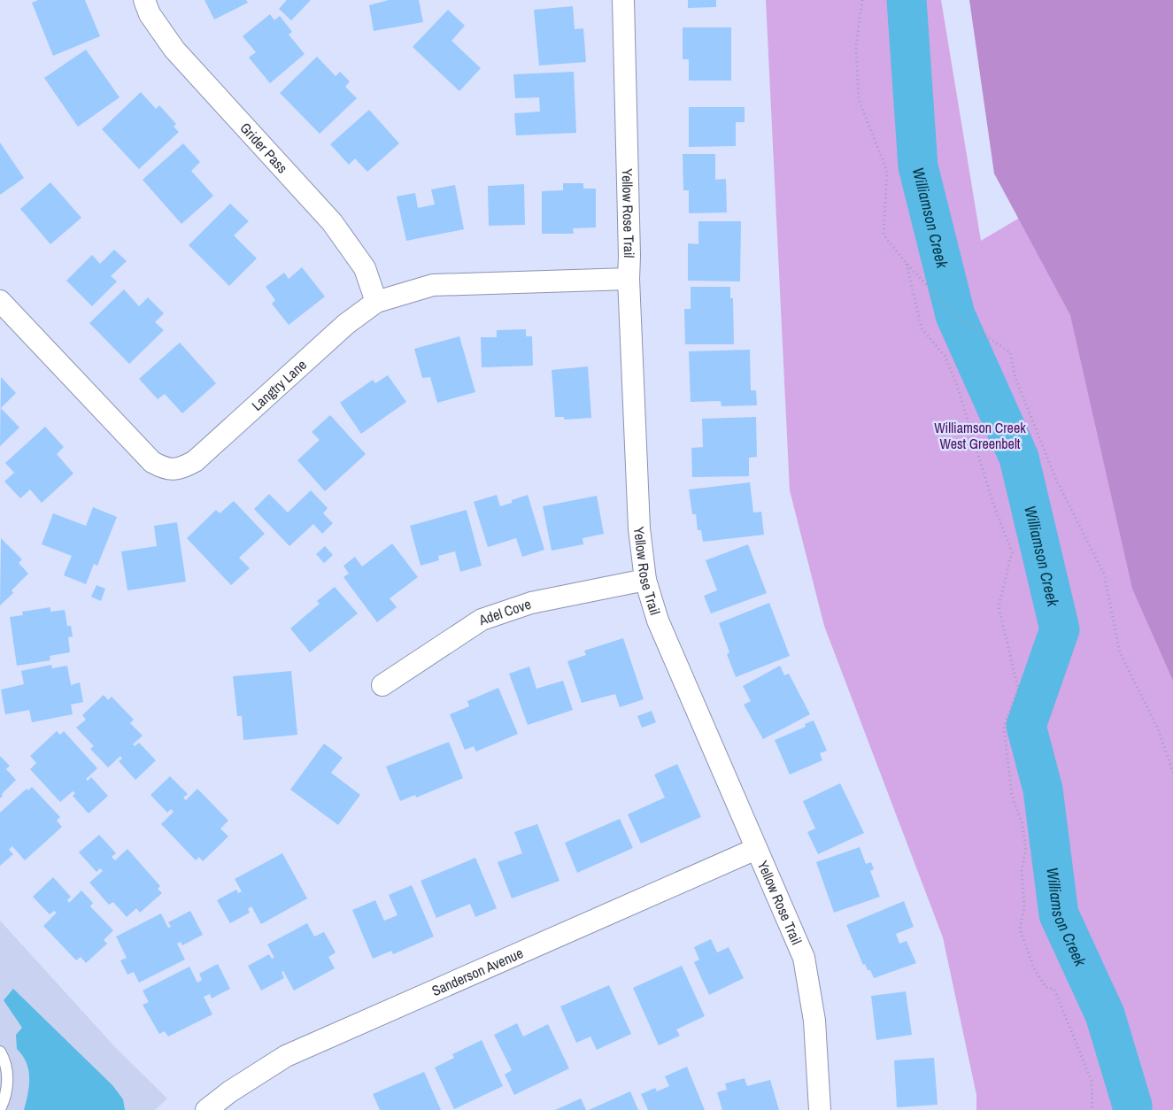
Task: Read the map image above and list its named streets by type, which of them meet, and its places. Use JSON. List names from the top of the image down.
{
  "streets": {
    "street": [
      "Grider Pass",
      "Yellow Rose Trail",
      "Langtry Lane",
      "Adel Cove",
      "Sanderson Avenue"
    ]
  },
  "crossings": [
    ["Grider Pass", "Langtry Lane"],
    ["Yellow Rose Trail", "Langtry Lane"],
    ["Yellow Rose Trail", "Adel Cove"],
    ["Yellow Rose Trail", "Sanderson Avenue"]
  ],
  "water": ["Williamson Creek"],
  "parks": ["Williamson Creek West Greenbelt"]
}
